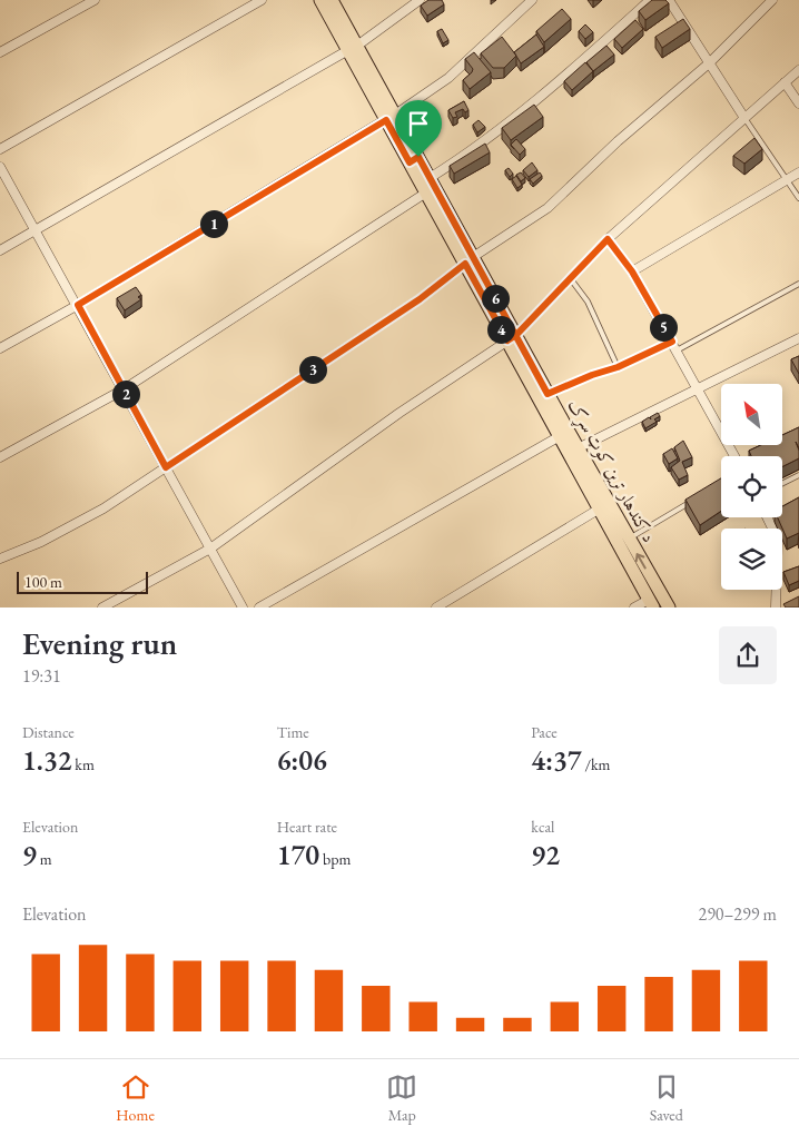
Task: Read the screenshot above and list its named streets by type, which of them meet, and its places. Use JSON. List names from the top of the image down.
{
  "streets": {
    "main road": ["د کندهار ترين کوټ سړک"]
  },
  "scale_bar": "100 m",
  "north": "top left",
  "page": {
    "pins": [
      "1",
      "6",
      "5",
      "4",
      "3",
      "2"
    ],
    "scale": "100 m",
    "heading": ["Evening run", "19:31"],
    "stats": [
      ["Distance", "1.32 km"],
      ["Time", "6:06"],
      ["Pace", "4:37 /km"],
      ["Elevation", "9 m"],
      ["Heart rate", "170 bpm"],
      ["kcal", "92"]
    ],
    "chart": ["Elevation", "290–299 m"],
    "tabs": ["Home", "Map", "Saved"]
  }
}
